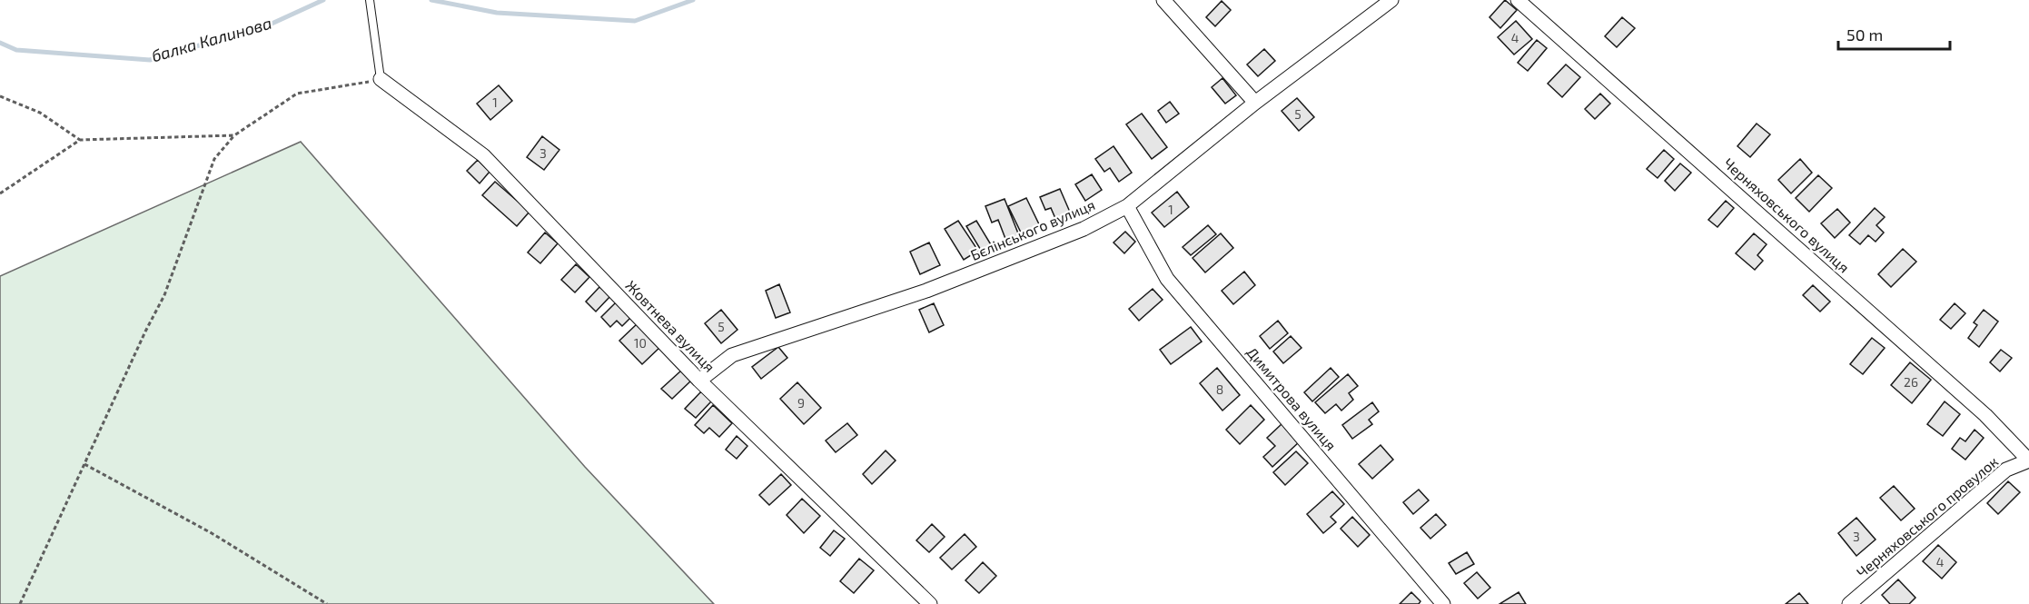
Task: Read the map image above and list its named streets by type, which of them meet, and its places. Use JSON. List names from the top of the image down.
{
  "streets": {
    "street": [
      "Черняховського вулиця",
      "Бєлінського вулиця",
      "Жовтнева вулиця",
      "Димитрова вулиця",
      "Черняховського провулок"
    ]
  },
  "crossings": [
    ["Черняховського вулиця", "Черняховського провулок"],
    ["Бєлінського вулиця", "Жовтнева вулиця"],
    ["Бєлінського вулиця", "Димитрова вулиця"]
  ],
  "water": ["балка Калинова"],
  "house_numbers": [
    "4",
    "1",
    "5",
    "3",
    "1",
    "5",
    "10",
    "26",
    "8",
    "9",
    "3",
    "4"
  ],
  "scale_bar": "50 m"
}
